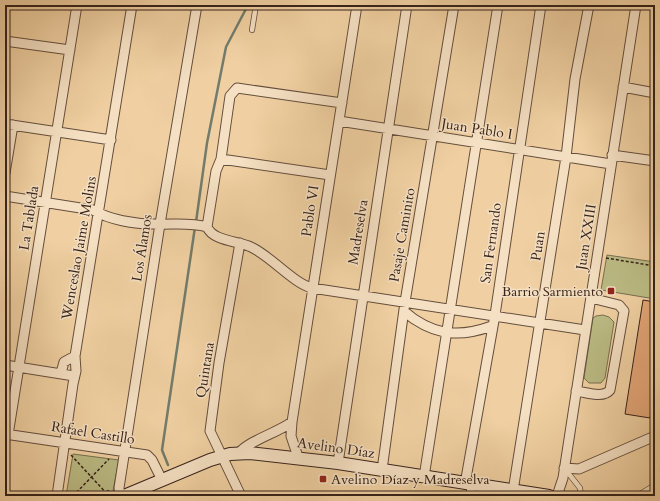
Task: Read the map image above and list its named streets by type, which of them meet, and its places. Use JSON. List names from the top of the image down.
{
  "streets": {
    "street": [
      "Juan Pablo I",
      "Pablo VI",
      "La Tablada",
      "Madreselva",
      "Pasaje Caminito",
      "Juan XXIII",
      "San Fernando",
      "Puan",
      "Wenceslao Jaime Molins",
      "Los Álamos",
      "Quintana",
      "Rafael Castillo",
      "Avelino Díaz"
    ]
  },
  "crossings": [
    ["Juan Pablo I", "Pablo VI"],
    ["Juan Pablo I", "Madreselva"],
    ["Juan Pablo I", "Pasaje Caminito"],
    ["Juan Pablo I", "Juan XXIII"],
    ["Juan Pablo I", "San Fernando"],
    ["Juan Pablo I", "Puan"],
    ["Pablo VI", "Avelino Díaz"],
    ["La Tablada", "Rafael Castillo"],
    ["Madreselva", "Avelino Díaz"],
    ["Pasaje Caminito", "Avelino Díaz"],
    ["San Fernando", "Avelino Díaz"],
    ["Puan", "Avelino Díaz"],
    ["Wenceslao Jaime Molins", "Rafael Castillo"],
    ["Los Álamos", "Rafael Castillo"],
    ["Quintana", "Avelino Díaz"],
    ["Rafael Castillo", "Avelino Díaz"]
  ],
  "places": {
    "transit": ["Barrio Sarmiento", "Avelino Díaz y Madreselva"]
  }
}
